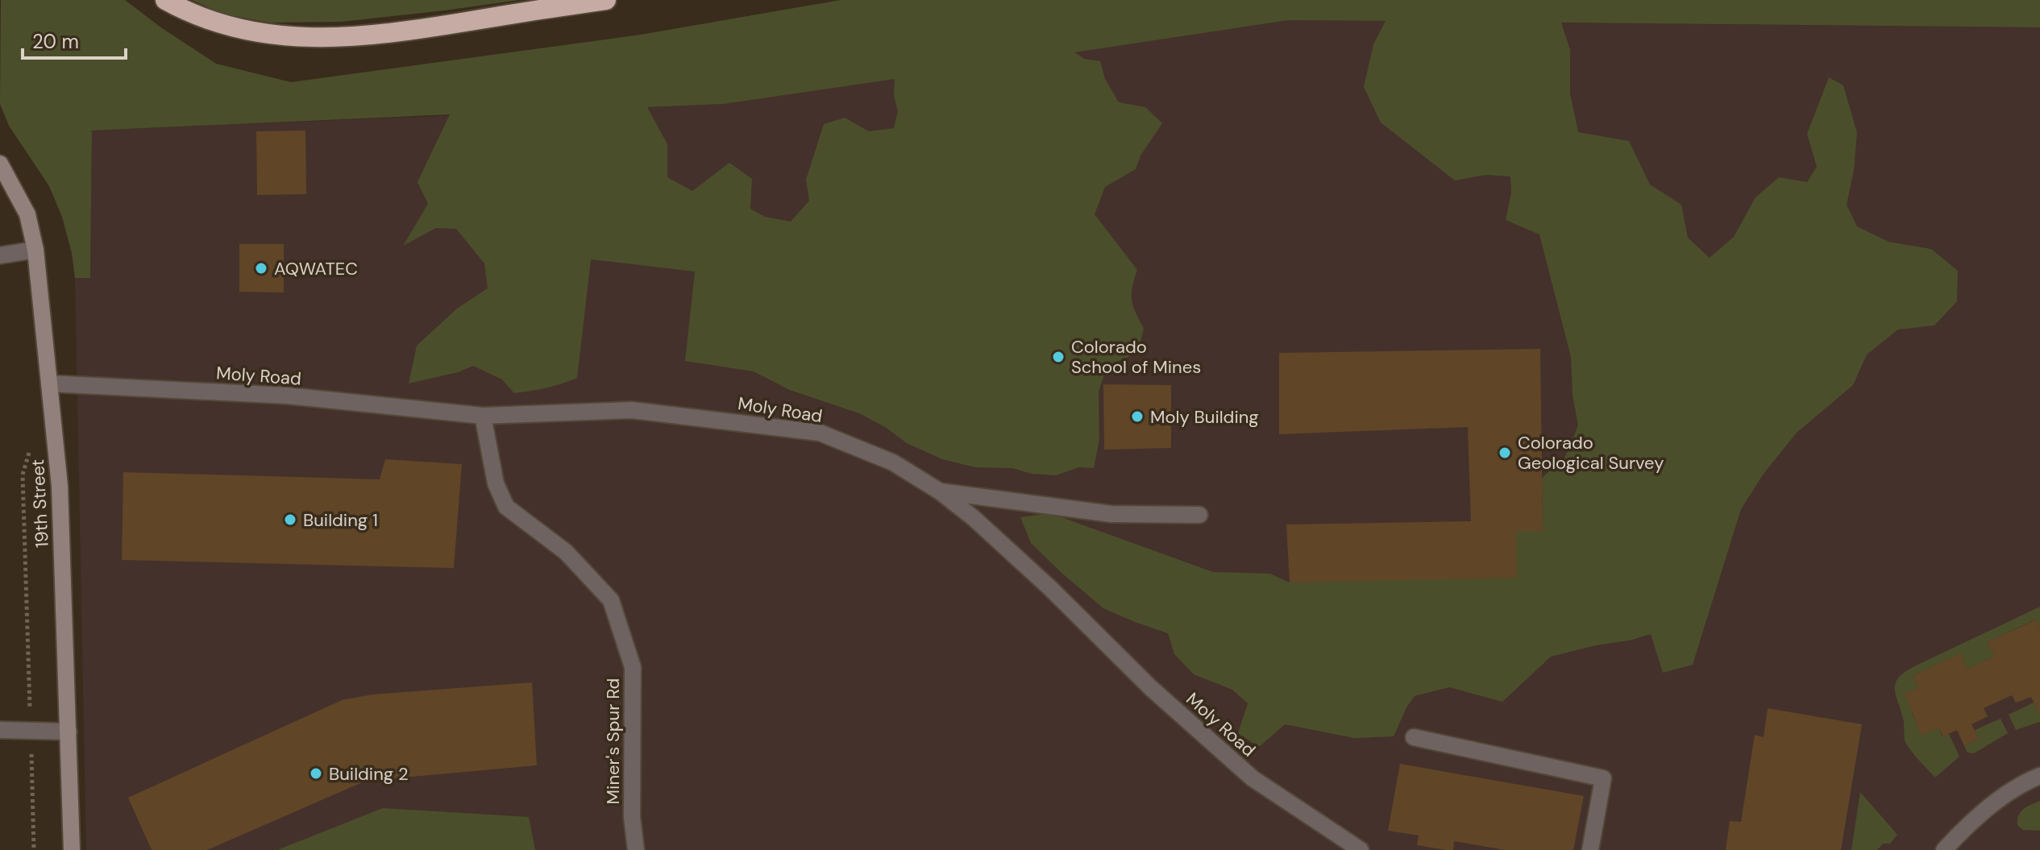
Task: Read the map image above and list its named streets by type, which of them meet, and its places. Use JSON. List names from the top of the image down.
{
  "streets": {
    "street": ["Moly Road", "19th Street", "Miner's Spur Rd"]
  },
  "crossings": [
    ["Moly Road", "19th Street"],
    ["Moly Road", "Miner's Spur Rd"]
  ],
  "places": [
    "AQWATEC",
    "Colorado School of Mines",
    "Moly Building",
    "Colorado Geological Survey",
    "Building 1",
    "Building 2"
  ],
  "scale_bar": "20 m"
}
